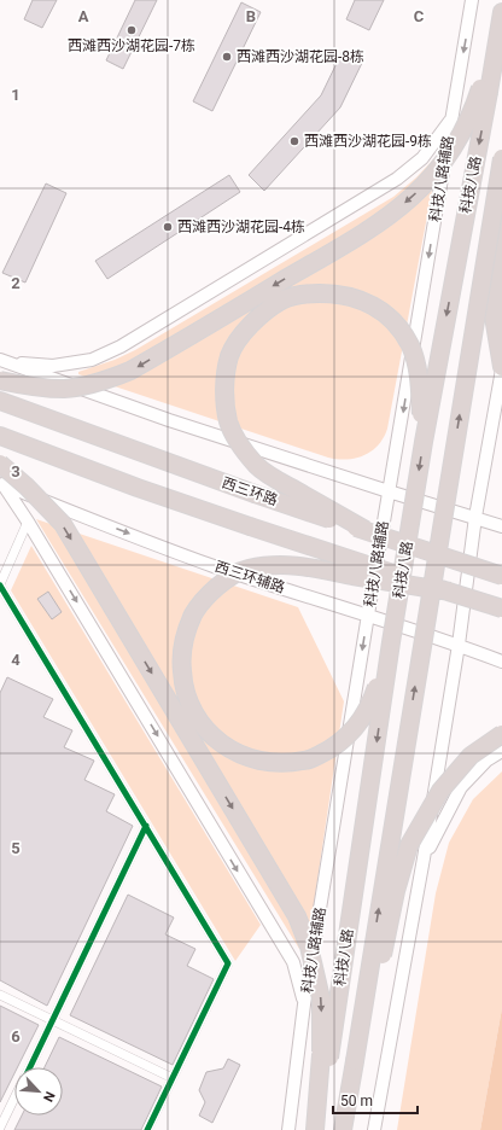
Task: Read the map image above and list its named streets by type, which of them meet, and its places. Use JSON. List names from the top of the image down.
{
  "streets": {
    "highway": ["科技八路", "西三环路"],
    "main road": ["科技八路辅路", "西三环辅路"]
  },
  "crossings": [
    ["科技八路辅路", "西三环辅路"]
  ],
  "one_way": ["西三环辅路"],
  "places": [
    "西滩西沙湖花园-7栋",
    "西滩西沙湖花园-8栋",
    "西滩西沙湖花园-9栋",
    "西滩西沙湖花园-4栋"
  ],
  "scale_bar": "50 m",
  "north": "bottom right",
  "grid": {
    "columns": ["A", "B", "C"],
    "rows": [
      "1",
      "2",
      "3",
      "4",
      "5",
      "6"
    ]
  }
}
